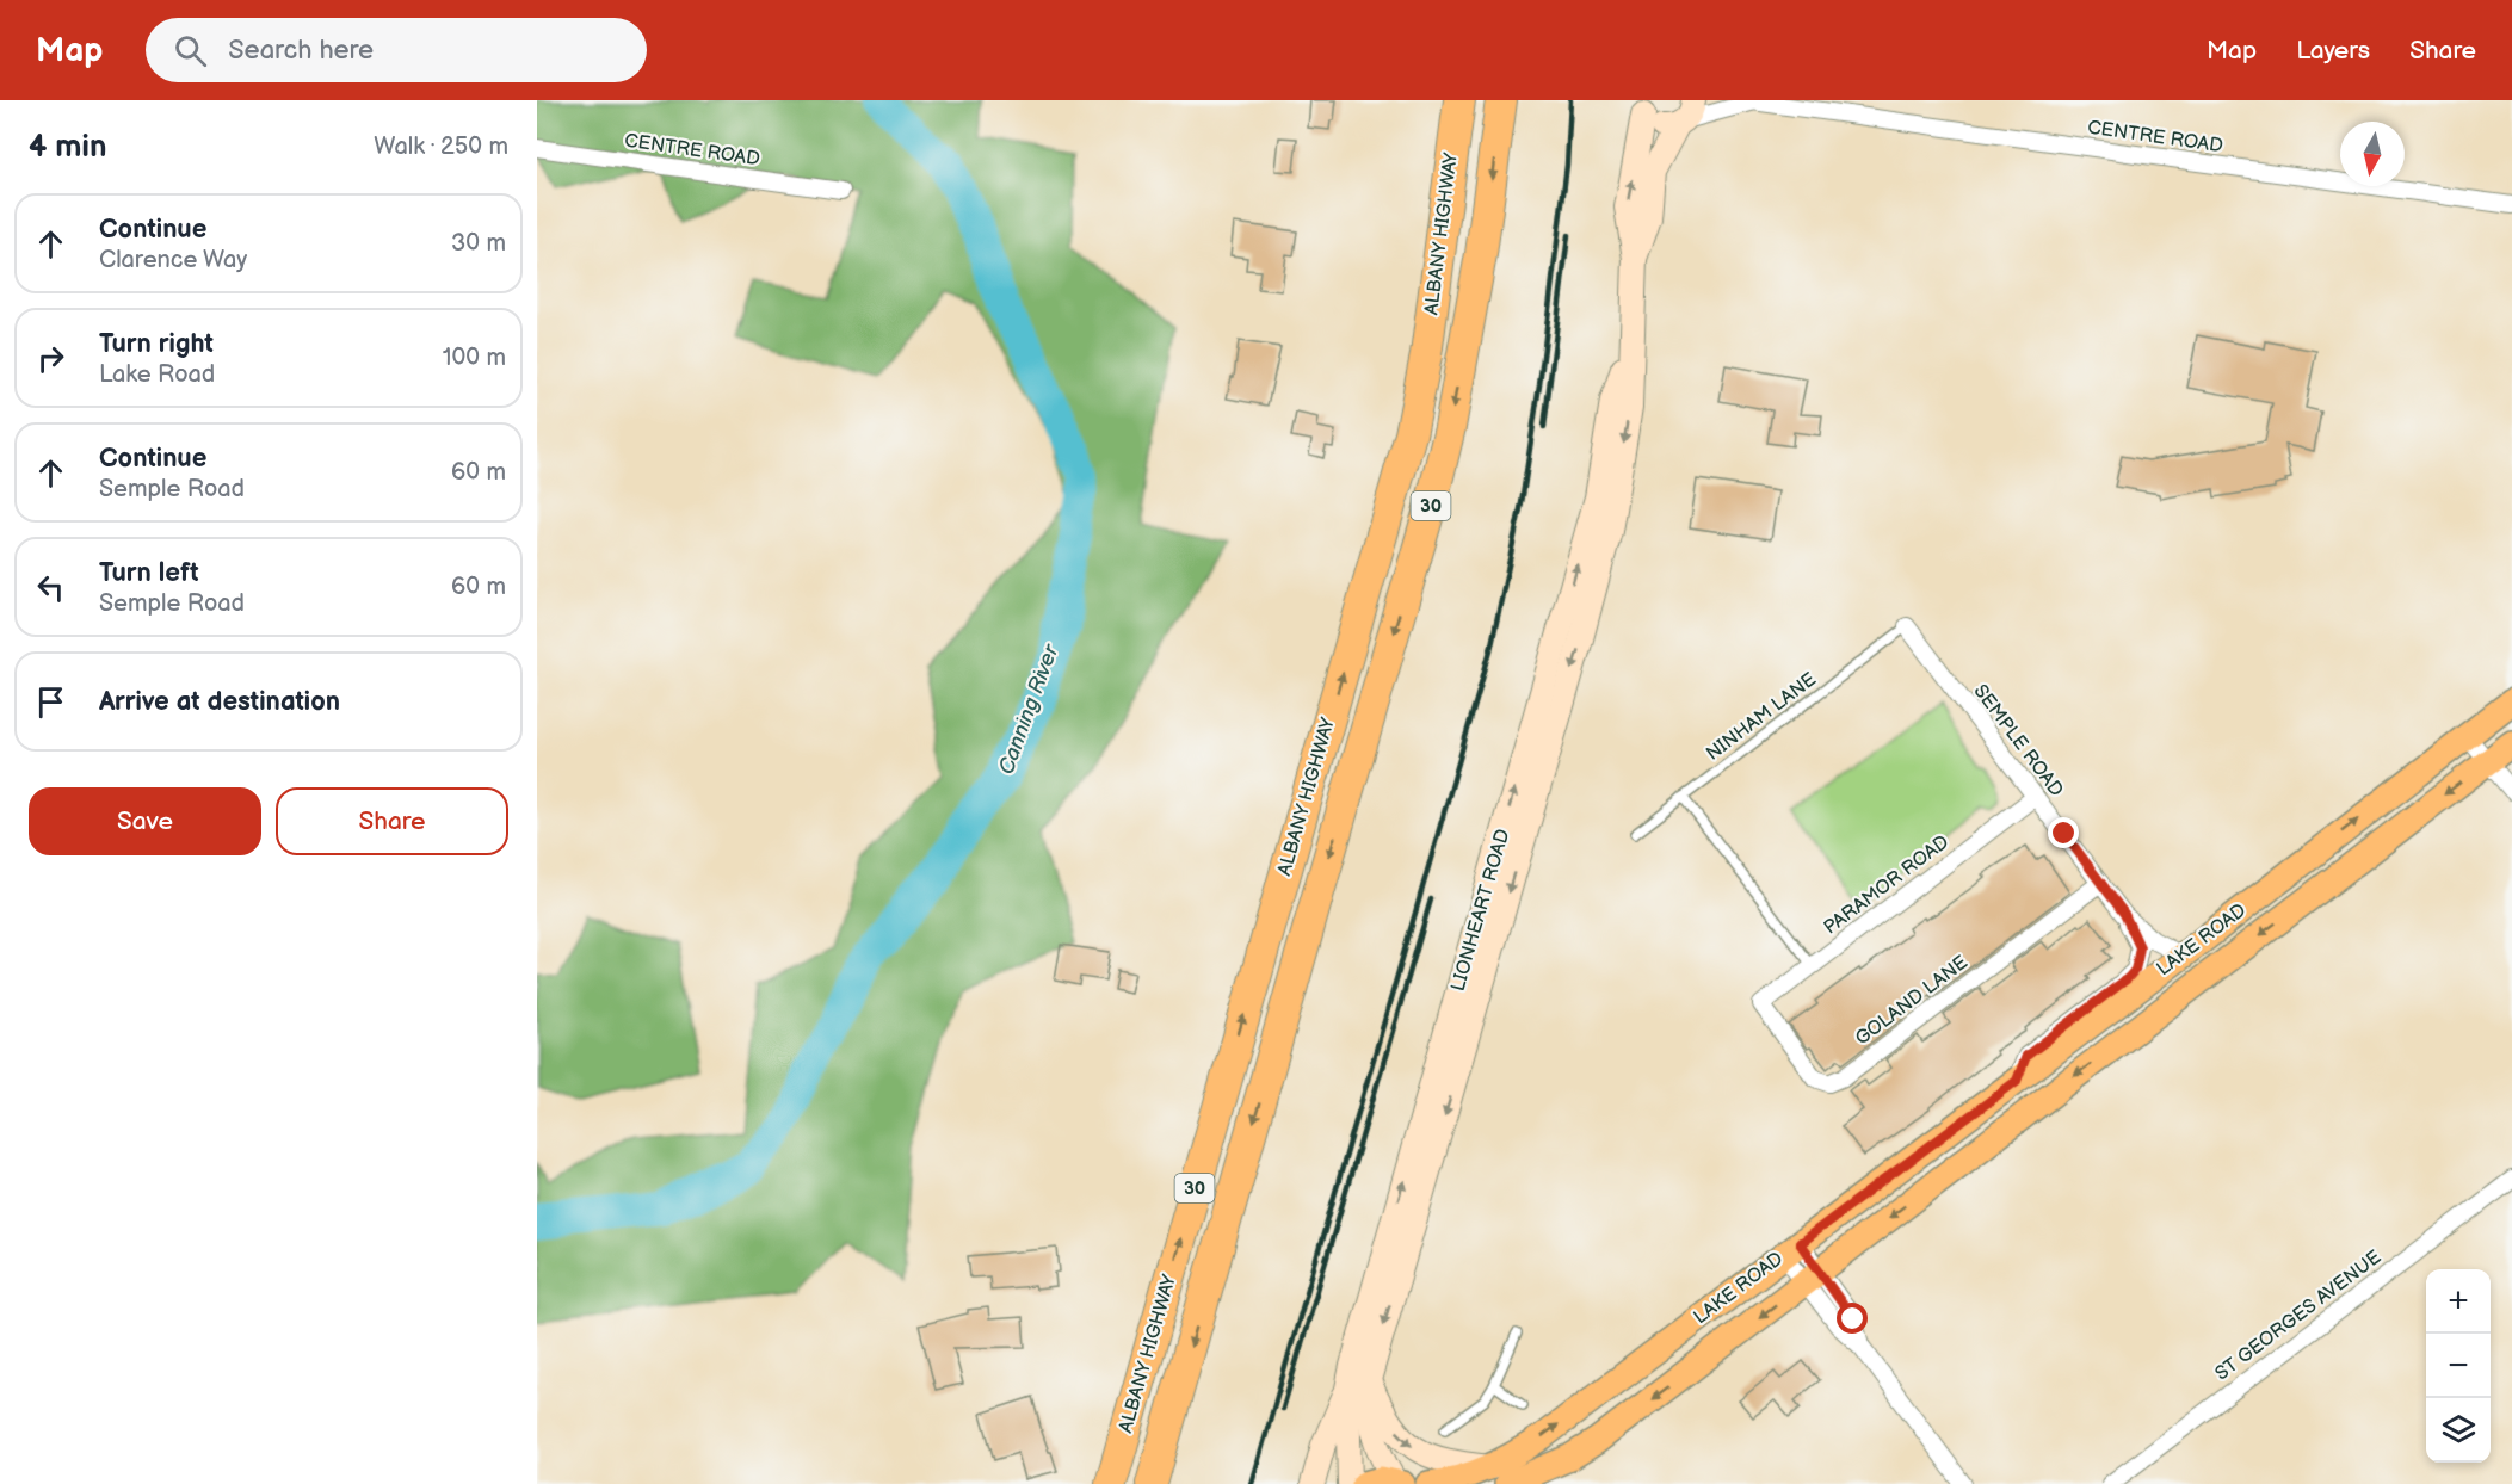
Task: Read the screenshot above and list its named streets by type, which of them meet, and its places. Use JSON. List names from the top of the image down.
{
  "streets": {
    "highway": ["ALBANY HIGHWAY", "30"],
    "main road": ["LIONHEART ROAD", "LAKE ROAD"],
    "street": [
      "CENTRE ROAD",
      "SEMPLE ROAD",
      "PARAMOR ROAD",
      "GOLAND LANE",
      "ST GEORGES AVENUE"
    ],
    "lane": ["NINHAM LANE"]
  },
  "crossings": [
    ["CENTRE ROAD", "LIONHEART ROAD"],
    ["NINHAM LANE", "SEMPLE ROAD"],
    ["SEMPLE ROAD", "PARAMOR ROAD"],
    ["SEMPLE ROAD", "LAKE ROAD"],
    ["SEMPLE ROAD", "GOLAND LANE"],
    ["PARAMOR ROAD", "GOLAND LANE"]
  ],
  "water": ["Canning River"],
  "north": "bottom",
  "page": {
    "header": "Map",
    "search": "Search here",
    "nav": ["Map", "Layers", "Share"],
    "heading": ["4 min", "Walk · 250 m"],
    "list": [
      ["Continue", "Clarence Way", "30 m"],
      ["Turn right", "Lake Road", "100 m"],
      ["Continue", "Semple Road", "60 m"],
      ["Turn left", "Semple Road", "60 m"],
      "Arrive at destination"
    ],
    "buttons": ["Save", "Share"],
    "map_buttons": ["+", "−"]
  }
}
